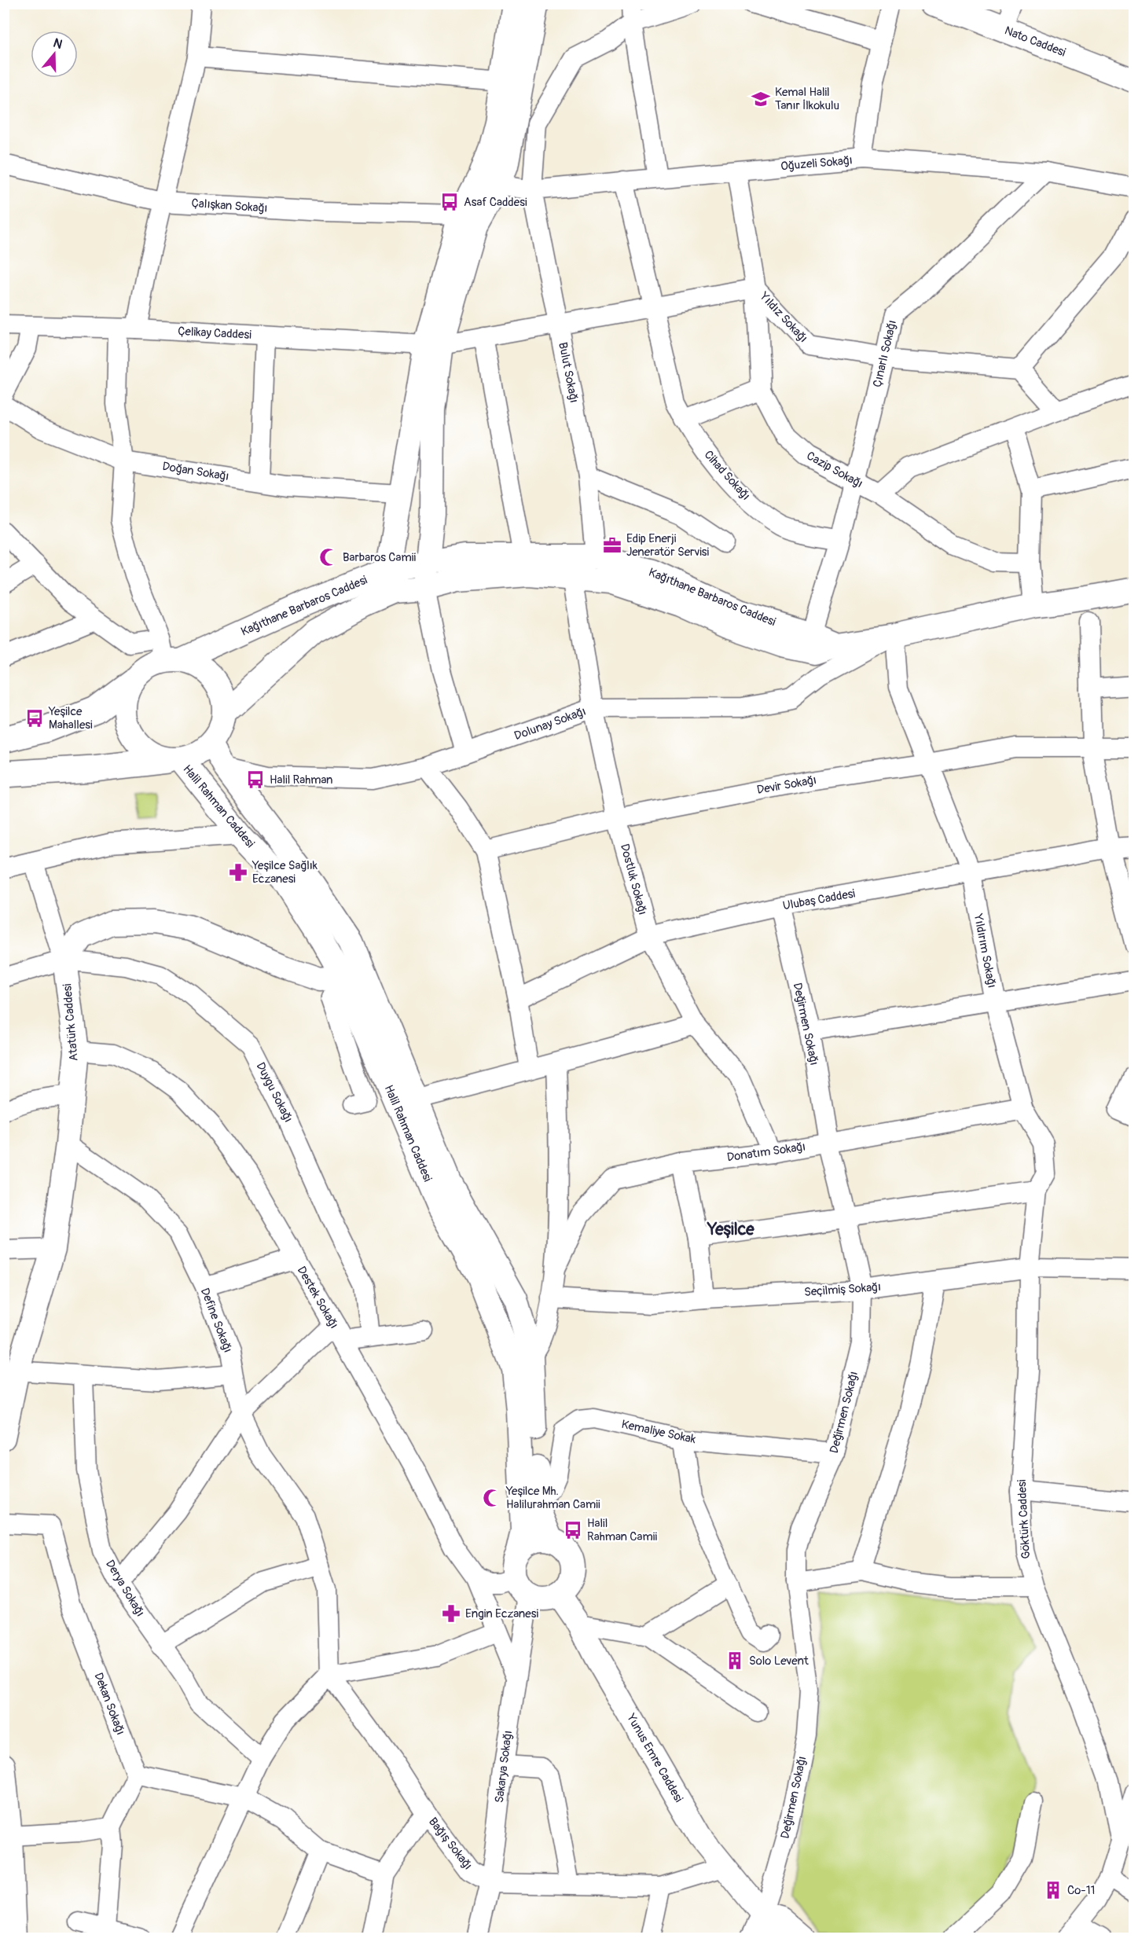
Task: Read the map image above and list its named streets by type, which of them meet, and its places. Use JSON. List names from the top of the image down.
{
  "streets": {
    "street": [
      "Nato Caddesi",
      "Oğuzeli Sokağı",
      "Çalışkan Sokağı",
      "Yıldız Sokağı",
      "Çelikay Caddesi",
      "Çınarlı Sokağı",
      "Bulut Sokağı",
      "Cazip Sokağı",
      "Doğan Sokağı",
      "Cihad Sokağı",
      "Kağıthane Barbaros Caddesi",
      "Dolunay Sokağı",
      "Devir Sokağı",
      "Halil Rahman Caddesi",
      "Dostluk Sokağı",
      "Ulubaş Caddesi",
      "Yıldırım Sokağı",
      "Atatürk Caddesi",
      "Değirmen Sokağı",
      "Duygu Sokağı",
      "Donatım Sokağı",
      "Seçilmiş Sokağı",
      "Destek Sokağı",
      "Define Sokağı",
      "Kemaliye Sokak",
      "Göktürk Caddesi",
      "Derya Sokağı",
      "Dekan Sokağı",
      "Yunus Emre Caddesi",
      "Sakarya Sokağı",
      "Bağış Sokağı"
    ]
  },
  "crossings": [
    ["Oğuzeli Sokağı", "Çınarlı Sokağı"],
    ["Oğuzeli Sokağı", "Bulut Sokağı"],
    ["Oğuzeli Sokağı", "Cazip Sokağı"],
    ["Oğuzeli Sokağı", "Cihad Sokağı"],
    ["Yıldız Sokağı", "Çelikay Caddesi"],
    ["Yıldız Sokağı", "Çınarlı Sokağı"],
    ["Yıldız Sokağı", "Bulut Sokağı"],
    ["Yıldız Sokağı", "Cazip Sokağı"],
    ["Yıldız Sokağı", "Cihad Sokağı"],
    ["Çınarlı Sokağı", "Cazip Sokağı"],
    ["Çınarlı Sokağı", "Cihad Sokağı"],
    ["Bulut Sokağı", "Kağıthane Barbaros Caddesi"],
    ["Kağıthane Barbaros Caddesi", "Dolunay Sokağı"],
    ["Kağıthane Barbaros Caddesi", "Halil Rahman Caddesi"],
    ["Kağıthane Barbaros Caddesi", "Dostluk Sokağı"],
    ["Kağıthane Barbaros Caddesi", "Yıldırım Sokağı"],
    ["Dolunay Sokağı", "Halil Rahman Caddesi"],
    ["Dolunay Sokağı", "Dostluk Sokağı"],
    ["Dolunay Sokağı", "Yıldırım Sokağı"],
    ["Devir Sokağı", "Dostluk Sokağı"],
    ["Devir Sokağı", "Yıldırım Sokağı"],
    ["Halil Rahman Caddesi", "Kemaliye Sokak"],
    ["Halil Rahman Caddesi", "Yunus Emre Caddesi"],
    ["Halil Rahman Caddesi", "Sakarya Sokağı"],
    ["Dostluk Sokağı", "Ulubaş Caddesi"],
    ["Dostluk Sokağı", "Donatım Sokağı"],
    ["Ulubaş Caddesi", "Yıldırım Sokağı"],
    ["Ulubaş Caddesi", "Değirmen Sokağı"],
    ["Yıldırım Sokağı", "Donatım Sokağı"],
    ["Yıldırım Sokağı", "Seçilmiş Sokağı"],
    ["Yıldırım Sokağı", "Göktürk Caddesi"],
    ["Atatürk Caddesi", "Duygu Sokağı"],
    ["Atatürk Caddesi", "Destek Sokağı"],
    ["Atatürk Caddesi", "Define Sokağı"],
    ["Değirmen Sokağı", "Donatım Sokağı"],
    ["Değirmen Sokağı", "Seçilmiş Sokağı"],
    ["Değirmen Sokağı", "Kemaliye Sokak"],
    ["Değirmen Sokağı", "Yunus Emre Caddesi"],
    ["Seçilmiş Sokağı", "Göktürk Caddesi"],
    ["Destek Sokağı", "Sakarya Sokağı"],
    ["Define Sokağı", "Bağış Sokağı"],
    ["Yunus Emre Caddesi", "Sakarya Sokağı"],
    ["Yunus Emre Caddesi", "Bağış Sokağı"],
    ["Sakarya Sokağı", "Bağış Sokağı"]
  ],
  "districts": ["Yeşilce"],
  "places": {
    "school or university": ["Kemal Halil Tanır İlkokulu"],
    "bus stop": [
      "Asaf Caddesi",
      "Yeşilce Mahallesi",
      "Halil Rahman",
      "Halil Rahman Camii"
    ],
    "office": ["Edip Enerji Jeneratör Servisi"],
    "mosque": ["Barbaros Camii", "Yeşilce Mh. Halilurahman Camii"],
    "pharmacy": ["Yeşilce Sağlık Eczanesi", "Engin Eczanesi"],
    "building": ["Solo Levent", "Co-11"]
  },
  "north": "top"
}
